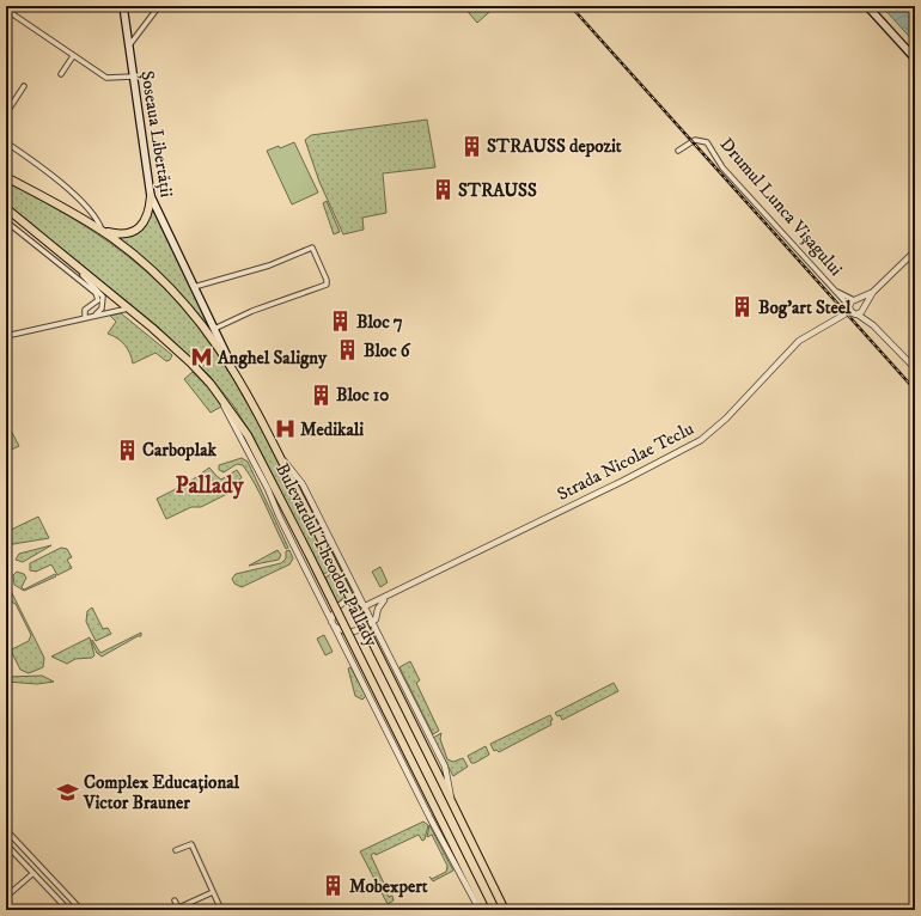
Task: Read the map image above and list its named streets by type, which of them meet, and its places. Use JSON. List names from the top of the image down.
{
  "streets": {
    "main road": ["Șoseaua Libertății", "Bulevardul Theodor Pallady"],
    "street": ["Drumul Lunca Vișagului", "Strada Nicolae Teclu"]
  },
  "crossings": [
    ["Șoseaua Libertății", "Bulevardul Theodor Pallady"],
    ["Drumul Lunca Vișagului", "Strada Nicolae Teclu"],
    ["Strada Nicolae Teclu", "Bulevardul Theodor Pallady"]
  ],
  "districts": ["Pallady"],
  "places": {
    "building": [
      "STRAUSS depozit",
      "STRAUSS",
      "Bog'art Steel",
      "Bloc 7",
      "Bloc 6",
      "Bloc 10",
      "Carboplak",
      "Mobexpert"
    ],
    "metro station": ["Anghel Saligny"],
    "hospital": ["Medikali"],
    "school or university": ["Complex Educațional Victor Brauner"]
  }
}
